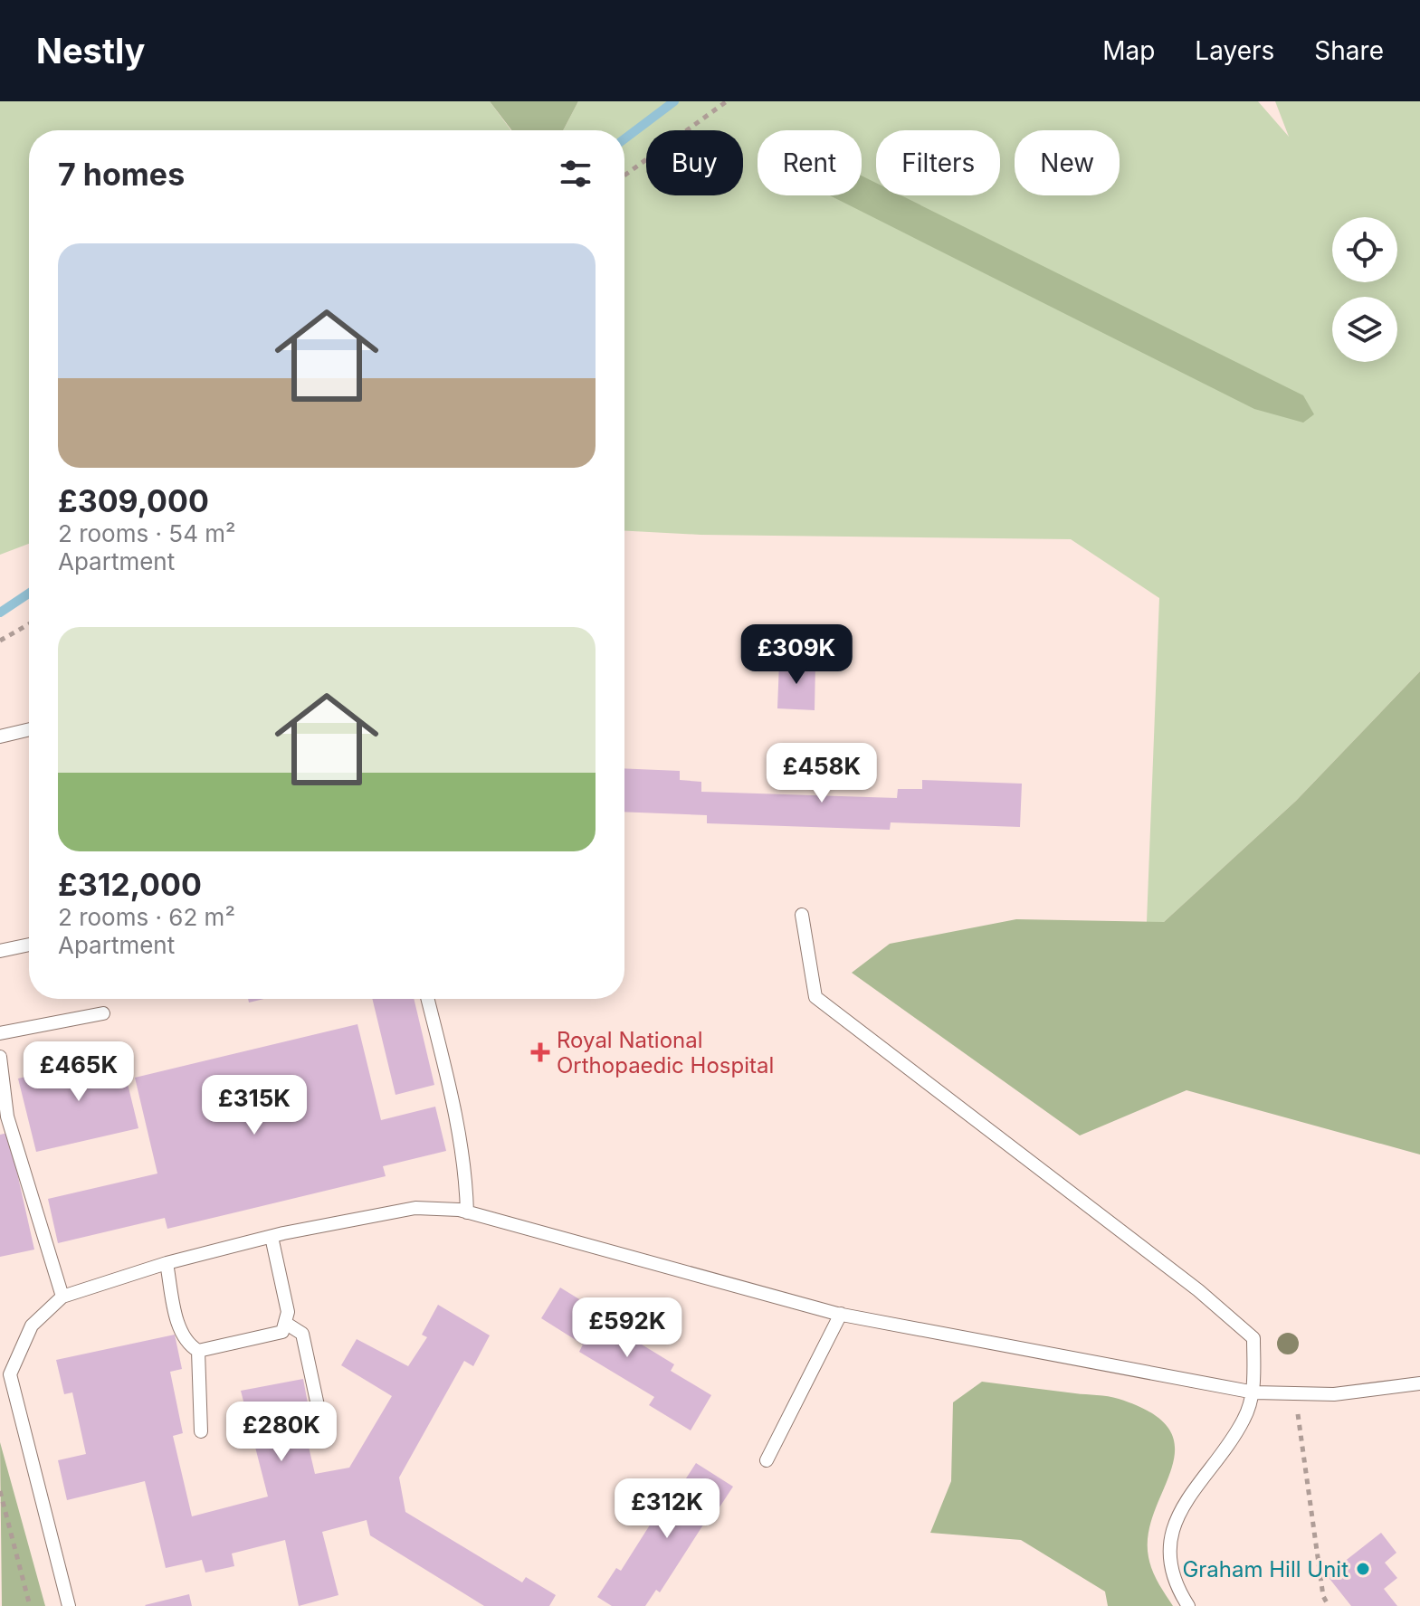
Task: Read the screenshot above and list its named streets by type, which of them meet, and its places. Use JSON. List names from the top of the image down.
{
  "places": {
    "health": ["Royal National Orthopaedic Hospital"],
    "other": ["Graham Hill Unit"]
  },
  "page": {
    "header": "Nestly",
    "nav": ["Map", "Layers", "Share"],
    "chip": [
      "Buy",
      "Rent",
      "Filters",
      "New"
    ],
    "heading": "7 homes",
    "list": [
      {
        "name": "£309,000",
        "note": "2 rooms · 54 m² · Apartment"
      },
      {
        "name": "£312,000",
        "note": "2 rooms · 62 m² · Apartment"
      }
    ],
    "price": [
      "£309K",
      "£458K",
      "£465K",
      "£315K",
      "£592K",
      "£280K",
      "£312K"
    ]
  }
}
